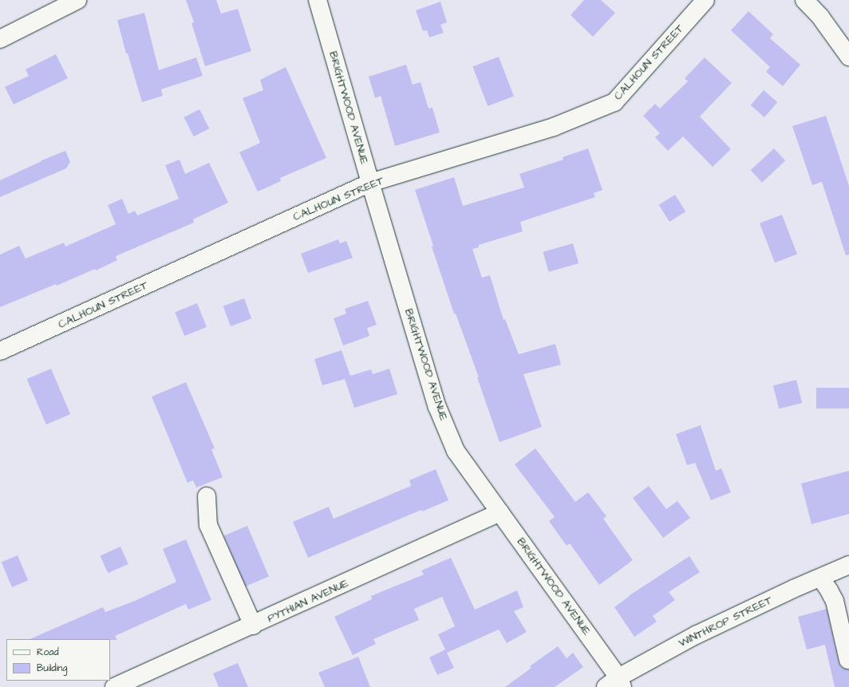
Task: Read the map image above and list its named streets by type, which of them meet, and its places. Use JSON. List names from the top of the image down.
{
  "streets": {
    "street": [
      "CALHOUN STREET",
      "BRIGHTWOOD AVENUE",
      "PYTHIAN AVENUE",
      "WINTHROP STREET"
    ]
  },
  "crossings": [
    ["CALHOUN STREET", "BRIGHTWOOD AVENUE"],
    ["BRIGHTWOOD AVENUE", "PYTHIAN AVENUE"],
    ["BRIGHTWOOD AVENUE", "WINTHROP STREET"]
  ],
  "legend": ["Road", "Building"]
}
